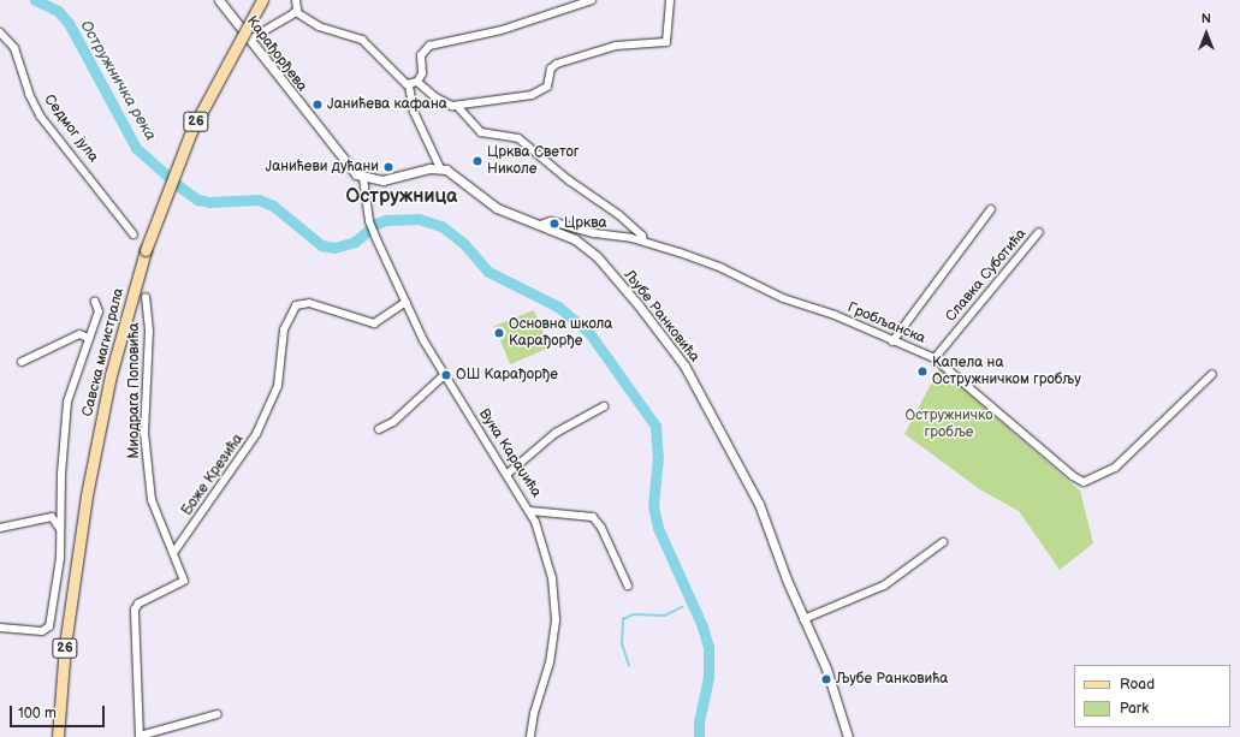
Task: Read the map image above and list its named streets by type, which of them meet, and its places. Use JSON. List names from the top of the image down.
{
  "streets": {
    "main road": ["26", "Савска магистрала"],
    "street": [
      "Карађорђева",
      "Седмог јула",
      "Славка Суботића",
      "Љубе Ранковића",
      "Гробљанска",
      "Миодрага Поповића",
      "Вука Караџића",
      "Боже Крезића"
    ]
  },
  "crossings": [
    ["Карађорђева", "Вука Караџића"],
    ["Славка Суботића", "Гробљанска"],
    ["Љубе Ранковића", "Гробљанска"],
    ["Миодрага Поповића", "Боже Крезића"],
    ["Вука Караџића", "Боже Крезића"]
  ],
  "districts": ["Остружница"],
  "water": ["Остружничка река"],
  "parks": ["Остружничко гробље"],
  "places": [
    "Јанићева кафана",
    "Црква Светог Николе",
    "Јанићеви дућани",
    "Црква",
    "Основна школа Карађорђе",
    "Капела на Остружничком гробљу",
    "ОШ Карађорђе",
    "Љубе Ранковића"
  ],
  "legend": ["Road", "Park"],
  "scale_bar": "100 m",
  "north": "top"
}
